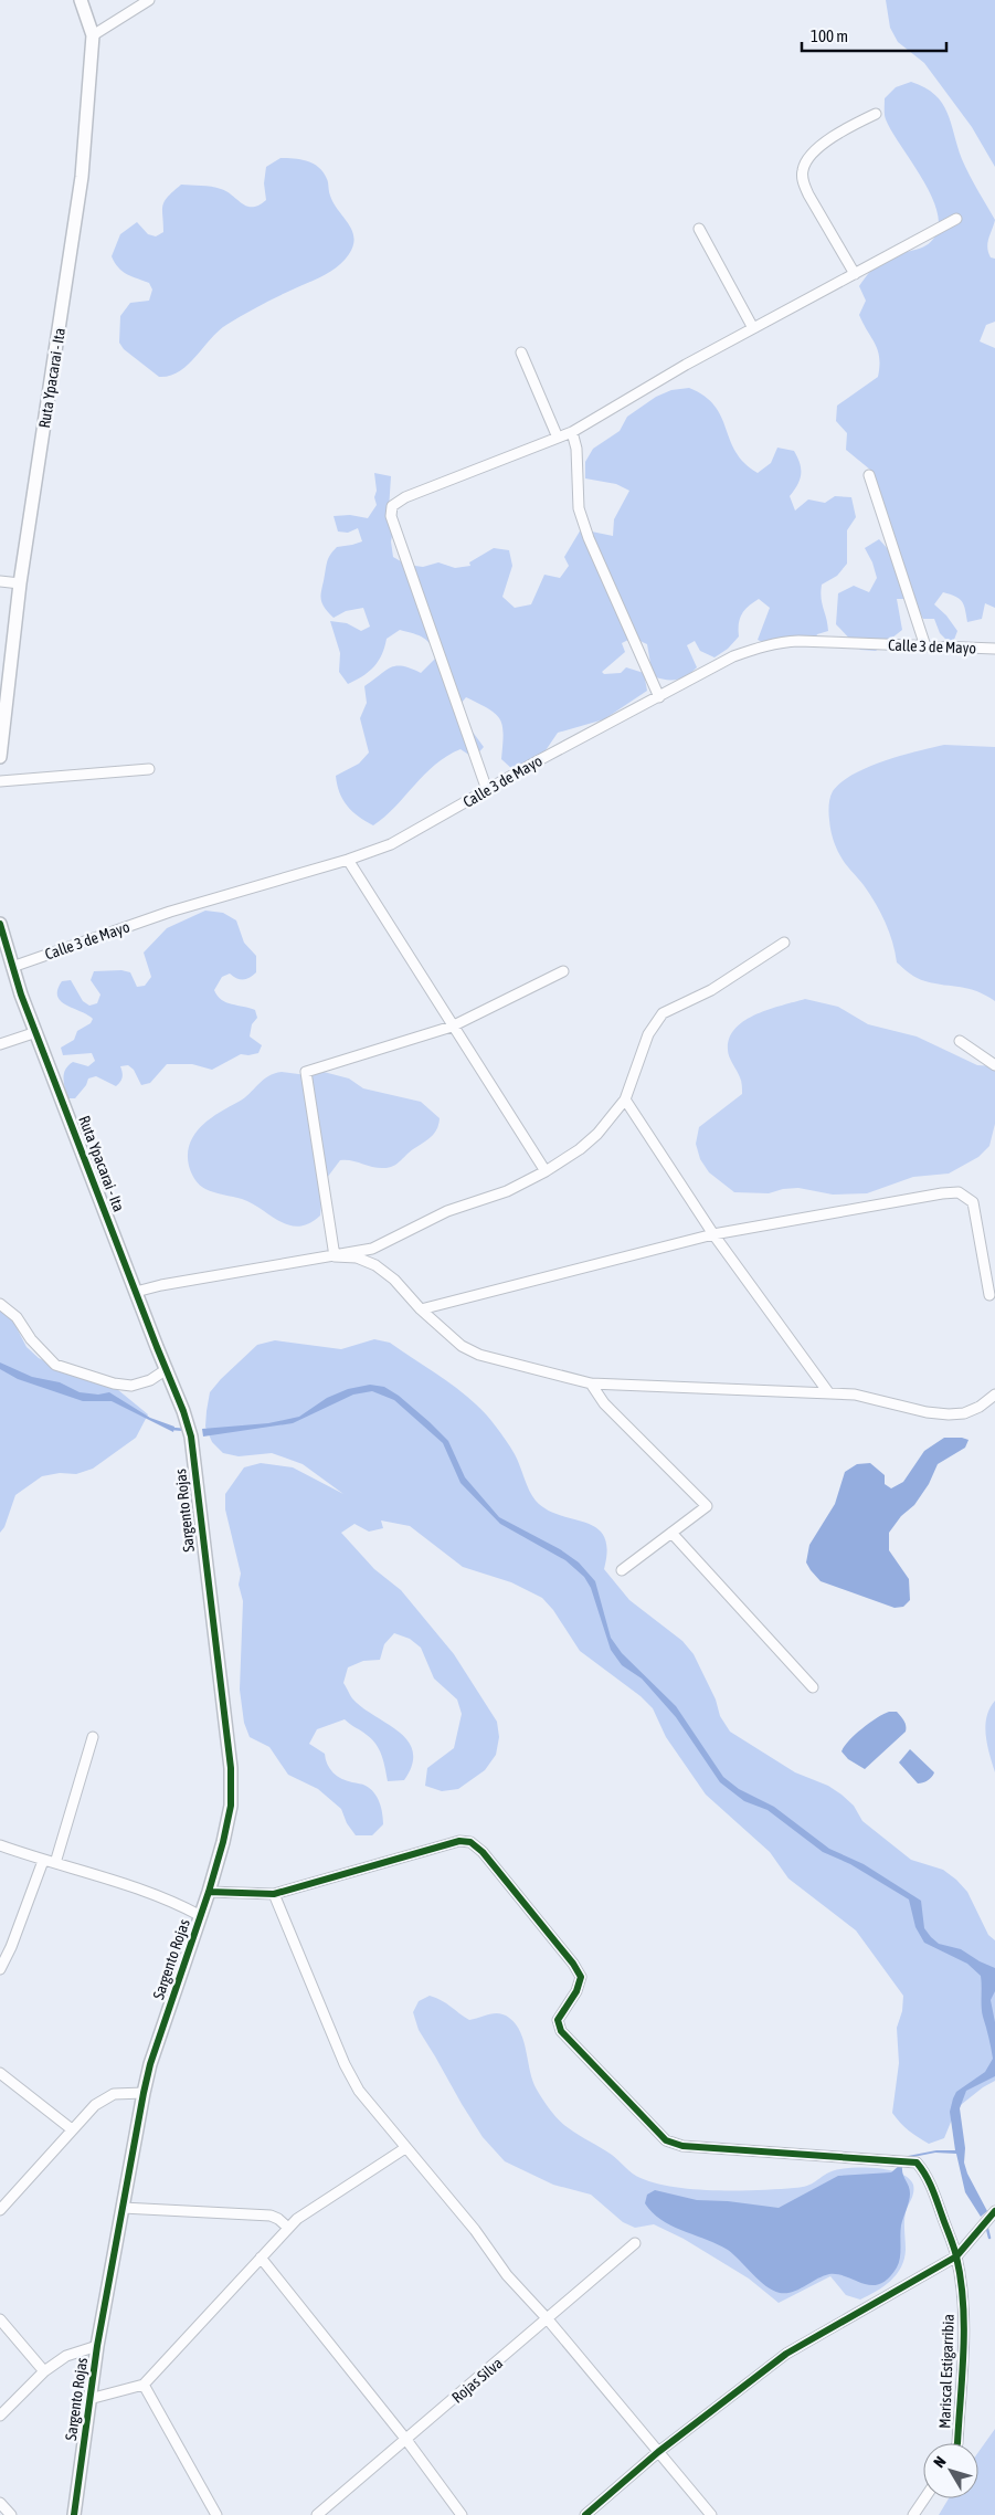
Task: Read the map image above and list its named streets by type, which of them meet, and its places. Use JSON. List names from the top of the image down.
{
  "streets": {
    "street": [
      "Ruta Ypacarai - Ita",
      "Calle 3 de Mayo",
      "Sargento Rojas",
      "Mariscal Estigarribia",
      "Rojas Silva"
    ]
  },
  "crossings": [
    ["Ruta Ypacarai - Ita", "Calle 3 de Mayo"],
    ["Ruta Ypacarai - Ita", "Sargento Rojas"]
  ],
  "scale_bar": "100 m",
  "north": "top left"
}
